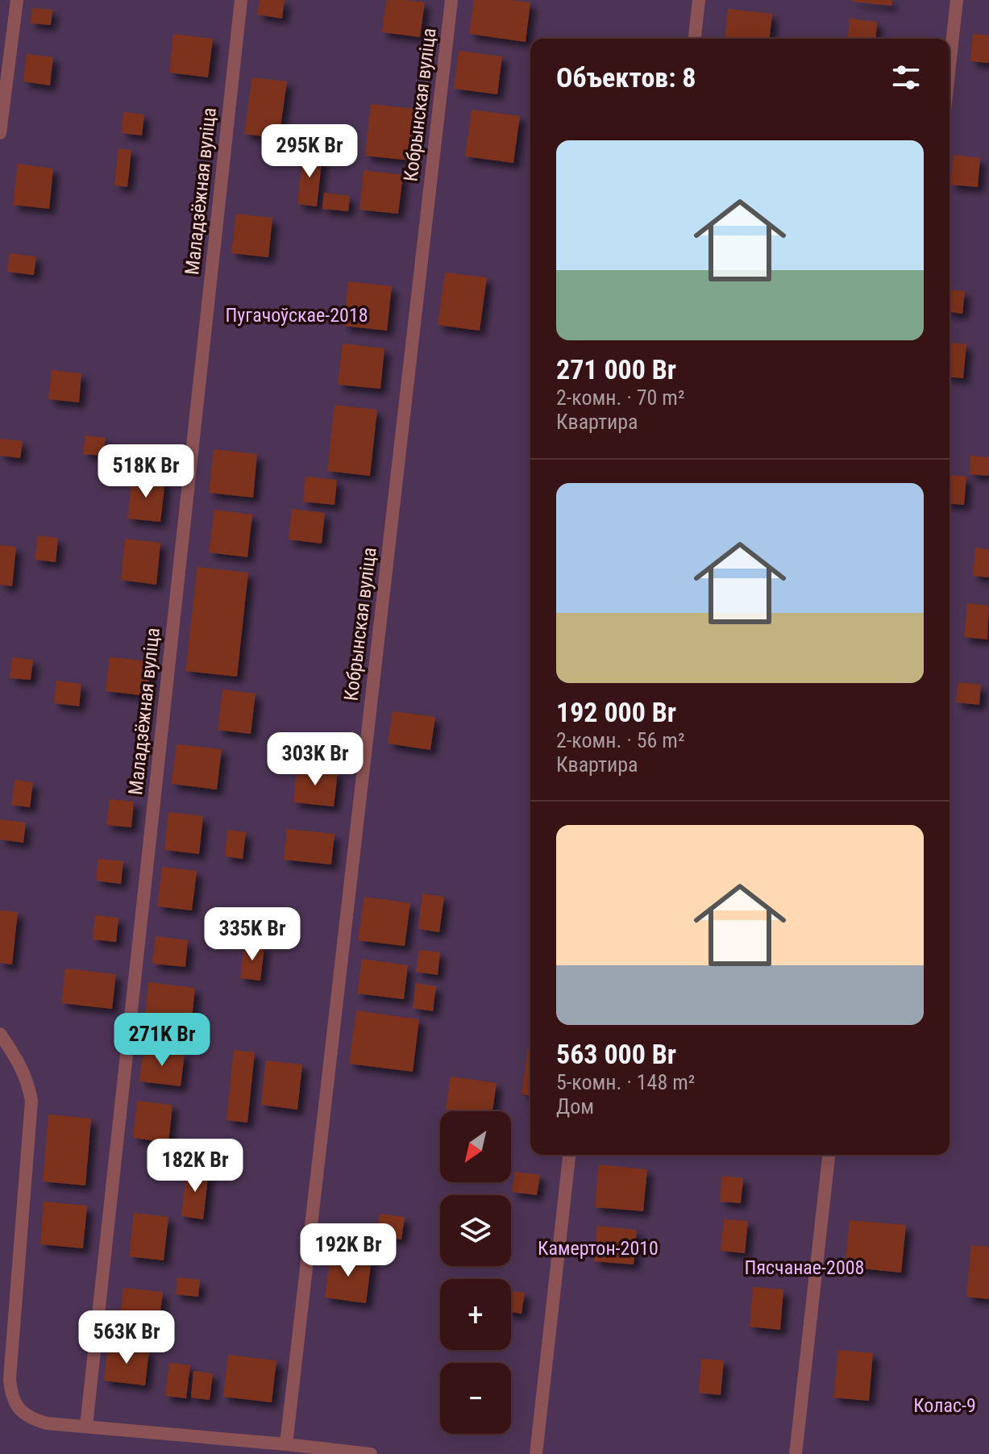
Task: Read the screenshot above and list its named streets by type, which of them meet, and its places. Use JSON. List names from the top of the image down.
{
  "streets": {
    "lane": ["Кобрынская вуліца", "Маладзёжная вуліца"]
  },
  "parks": [
    "Пугачоўскае-2018",
    "Камертон-2010",
    "Пясчанае-2008",
    "Колас-9"
  ],
  "north": "bottom left",
  "page": {
    "heading": "Объектов: 8",
    "list": [
      {
        "name": "271 000 Br",
        "note": "2-комн. · 70 m² · Квартира"
      },
      {
        "name": "192 000 Br",
        "note": "2-комн. · 56 m² · Квартира"
      },
      {
        "name": "563 000 Br",
        "note": "5-комн. · 148 m² · Дом"
      }
    ],
    "price": [
      "295K Br",
      "518K Br",
      "303K Br",
      "335K Br",
      "271K Br",
      "182K Br",
      "192K Br",
      "563K Br"
    ],
    "map_buttons": ["+", "−"]
  }
}
